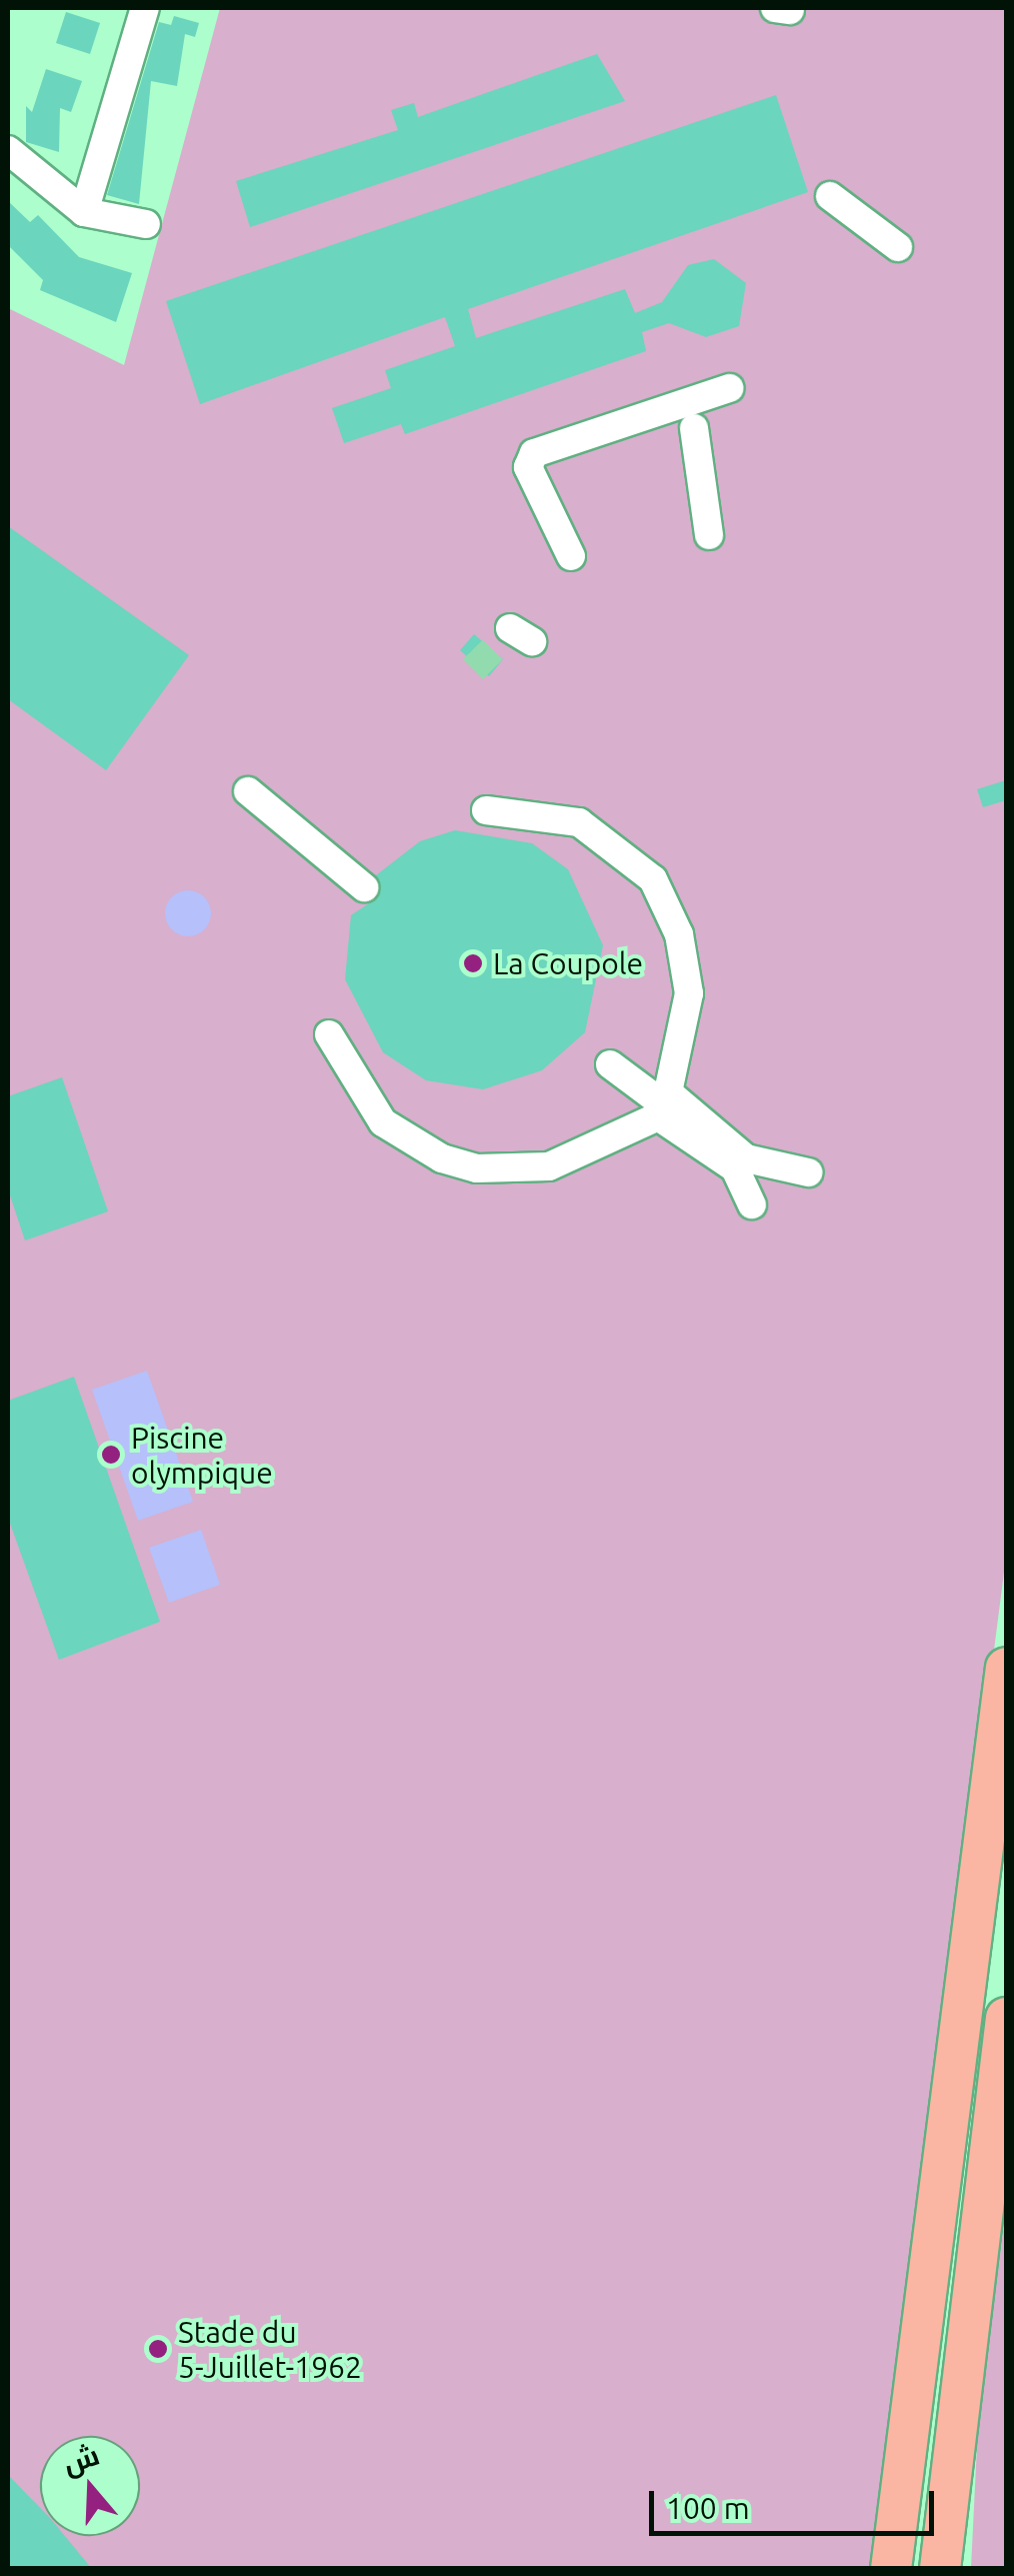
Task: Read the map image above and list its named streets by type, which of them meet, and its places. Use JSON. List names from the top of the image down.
{
  "places": ["La Coupole", "Piscine olympique", "Stade du 5-Juillet-1962"],
  "scale_bar": "100 m",
  "north": "top"
}
